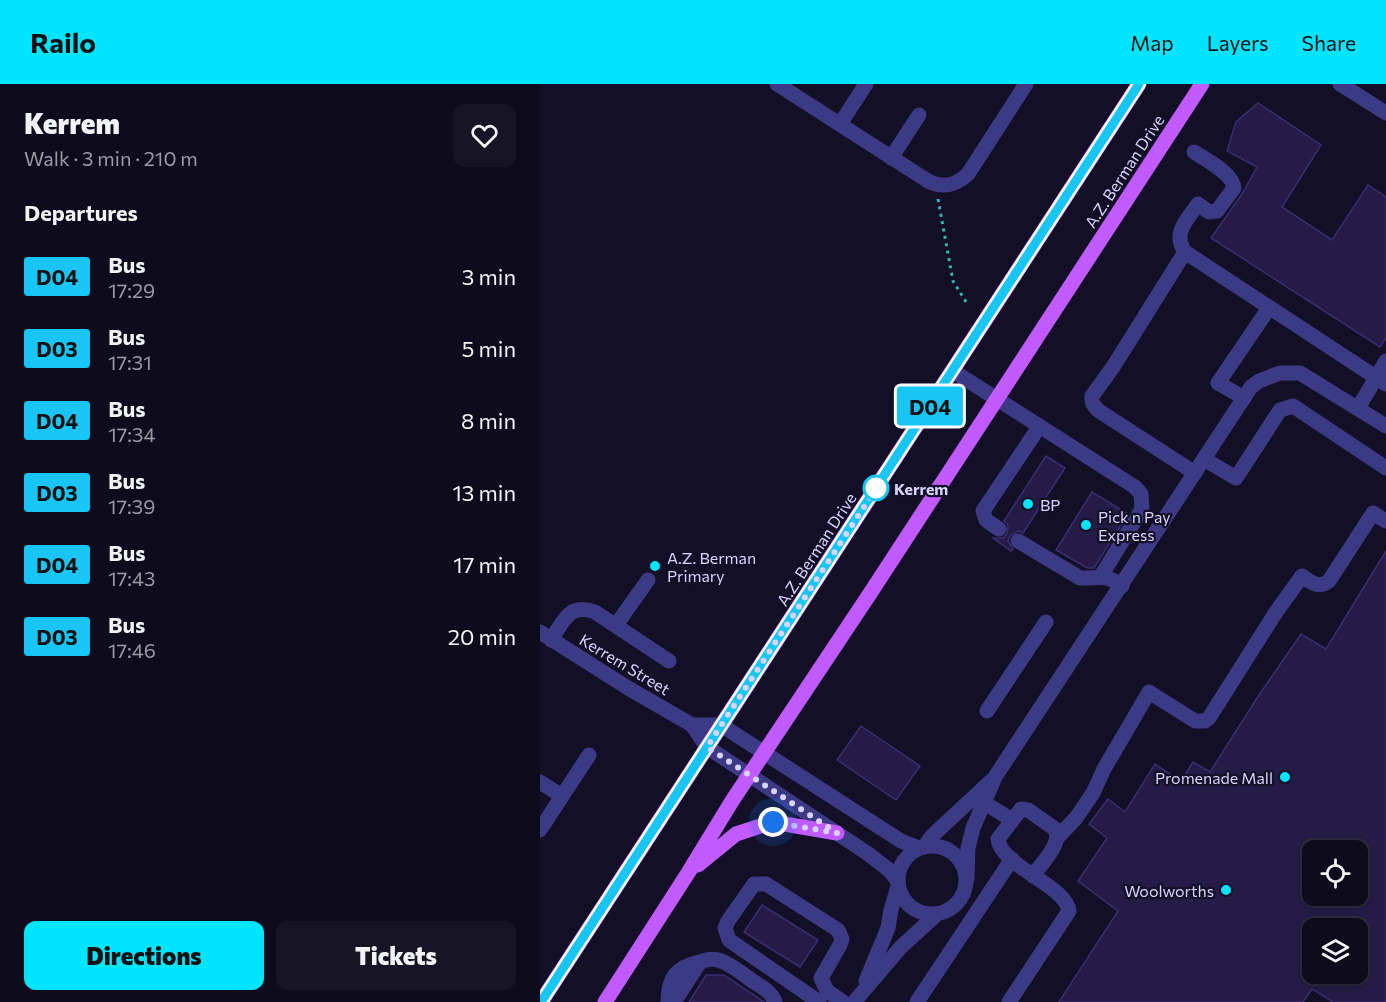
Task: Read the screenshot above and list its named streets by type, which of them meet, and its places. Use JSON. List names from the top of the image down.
{
  "streets": {
    "main road": ["A.Z. Berman Drive"],
    "street": ["Kerrem Street"]
  },
  "crossings": [
    ["A.Z. Berman Drive", "Kerrem Street"]
  ],
  "places": [
    "Kerrem",
    "BP",
    "Pick n Pay Express",
    "A.Z. Berman Primary",
    "Promenade Mall",
    "Woolworths"
  ],
  "lines": ["bus line D04"],
  "page": {
    "header": "Railo",
    "nav": ["Map", "Layers", "Share"],
    "heading": [
      ["Kerrem", "Walk · 3 min · 210 m"],
      "Departures"
    ],
    "on_map": "D04",
    "list": [
      {
        "mark": "D04",
        "name": "Bus",
        "note": "17:29",
        "value": "3 min"
      },
      {
        "mark": "D03",
        "name": "Bus",
        "note": "17:31",
        "value": "5 min"
      },
      {
        "mark": "D04",
        "name": "Bus",
        "note": "17:34",
        "value": "8 min"
      },
      {
        "mark": "D03",
        "name": "Bus",
        "note": "17:39",
        "value": "13 min"
      },
      {
        "mark": "D04",
        "name": "Bus",
        "note": "17:43",
        "value": "17 min"
      },
      {
        "mark": "D03",
        "name": "Bus",
        "note": "17:46",
        "value": "20 min"
      }
    ],
    "buttons": ["Directions", "Tickets"]
  }
}
